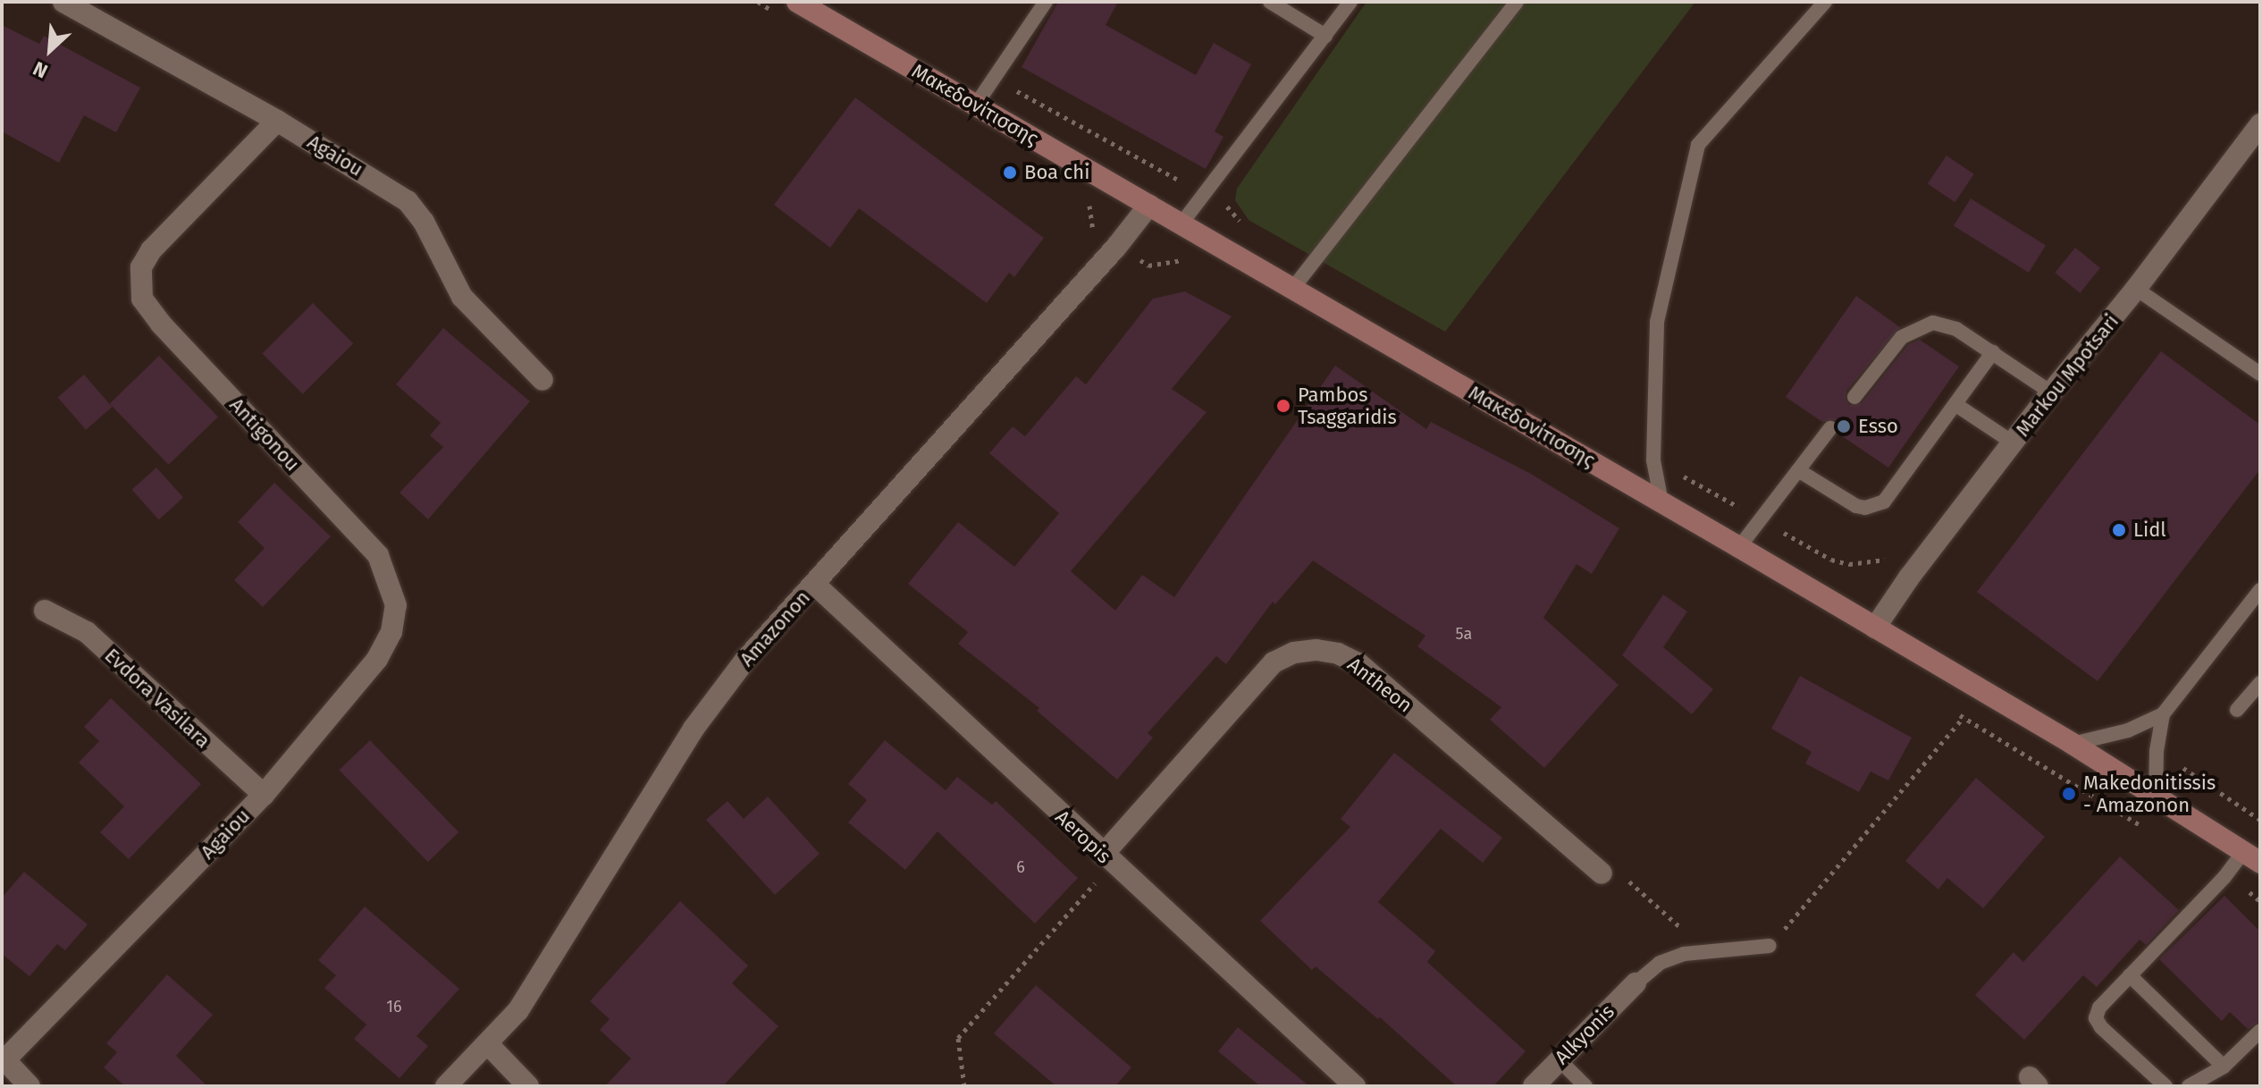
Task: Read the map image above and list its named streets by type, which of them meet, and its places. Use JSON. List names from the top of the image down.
{
  "streets": {
    "main road": ["Μακεδονίτισσης"],
    "street": [
      "Agaiou",
      "Markou Mpotsari",
      "Antigonou",
      "Amazonon",
      "Antheon",
      "Evdora Vasilara",
      "Aeropis",
      "Alkyonis"
    ]
  },
  "crossings": [
    ["Μακεδονίτισσης", "Markou Mpotsari"],
    ["Μακεδονίτισσης", "Amazonon"],
    ["Agaiou", "Antigonou"],
    ["Agaiou", "Evdora Vasilara"],
    ["Amazonon", "Aeropis"],
    ["Antheon", "Aeropis"]
  ],
  "places": [
    "Boa chi",
    "Pambos Tsaggaridis",
    "Esso",
    "Lidl",
    "Makedonitissis - Amazonon"
  ],
  "house_numbers": ["5a", "6", "16"],
  "north": "bottom left"
}
